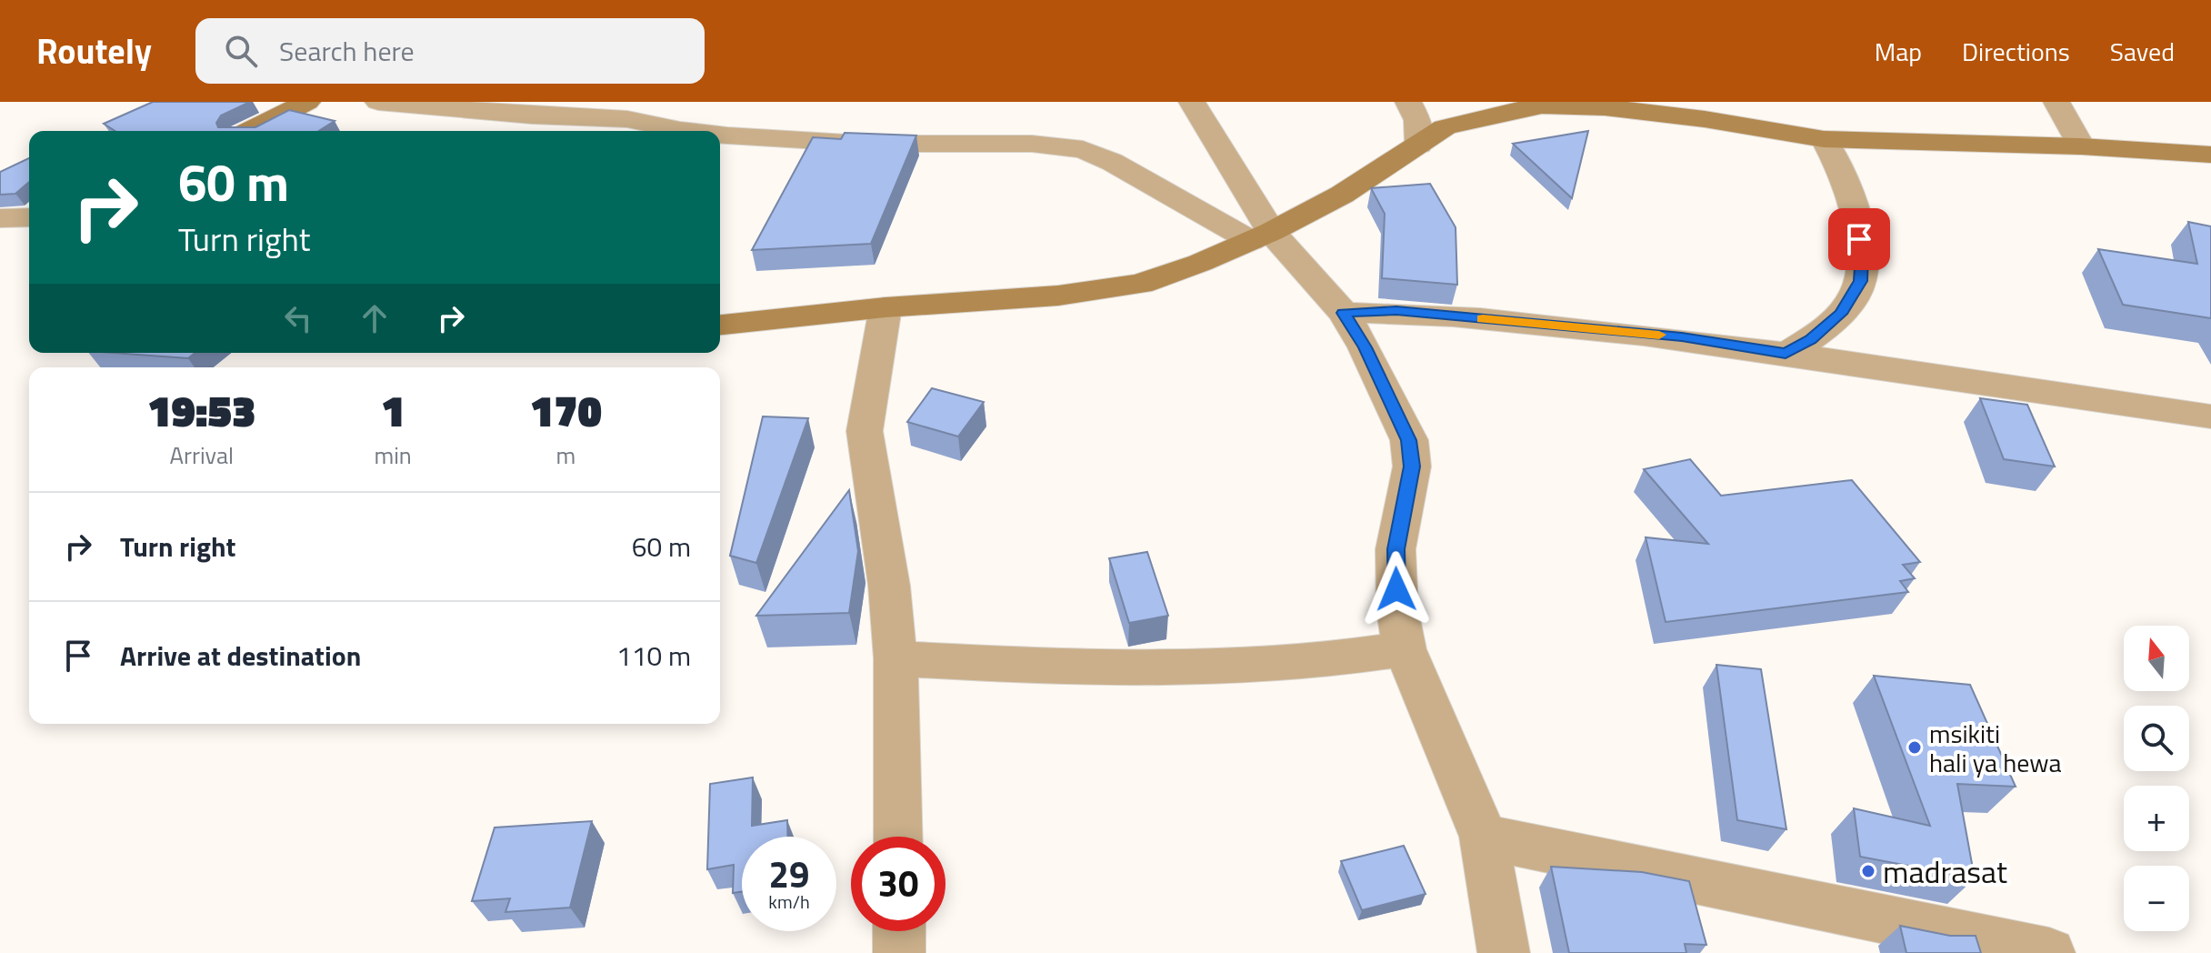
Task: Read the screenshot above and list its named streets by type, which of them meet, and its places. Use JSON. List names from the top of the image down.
{
  "places": ["msikiti hali ya hewa", "madrasat"],
  "north": "top",
  "page": {
    "header": "Routely",
    "search": "Search here",
    "nav": ["Map", "Directions", "Saved"],
    "turn": ["60 m", "Turn right"],
    "eta": [
      "19:53",
      "Arrival",
      "1",
      "min",
      "170",
      "m"
    ],
    "list": [
      {
        "name": "Turn right",
        "value": "60 m"
      },
      {
        "name": "Arrive at destination",
        "value": "110 m"
      }
    ],
    "map_buttons": ["+", "−"],
    "speed": "29 km/h",
    "limit": "30"
  }
}
